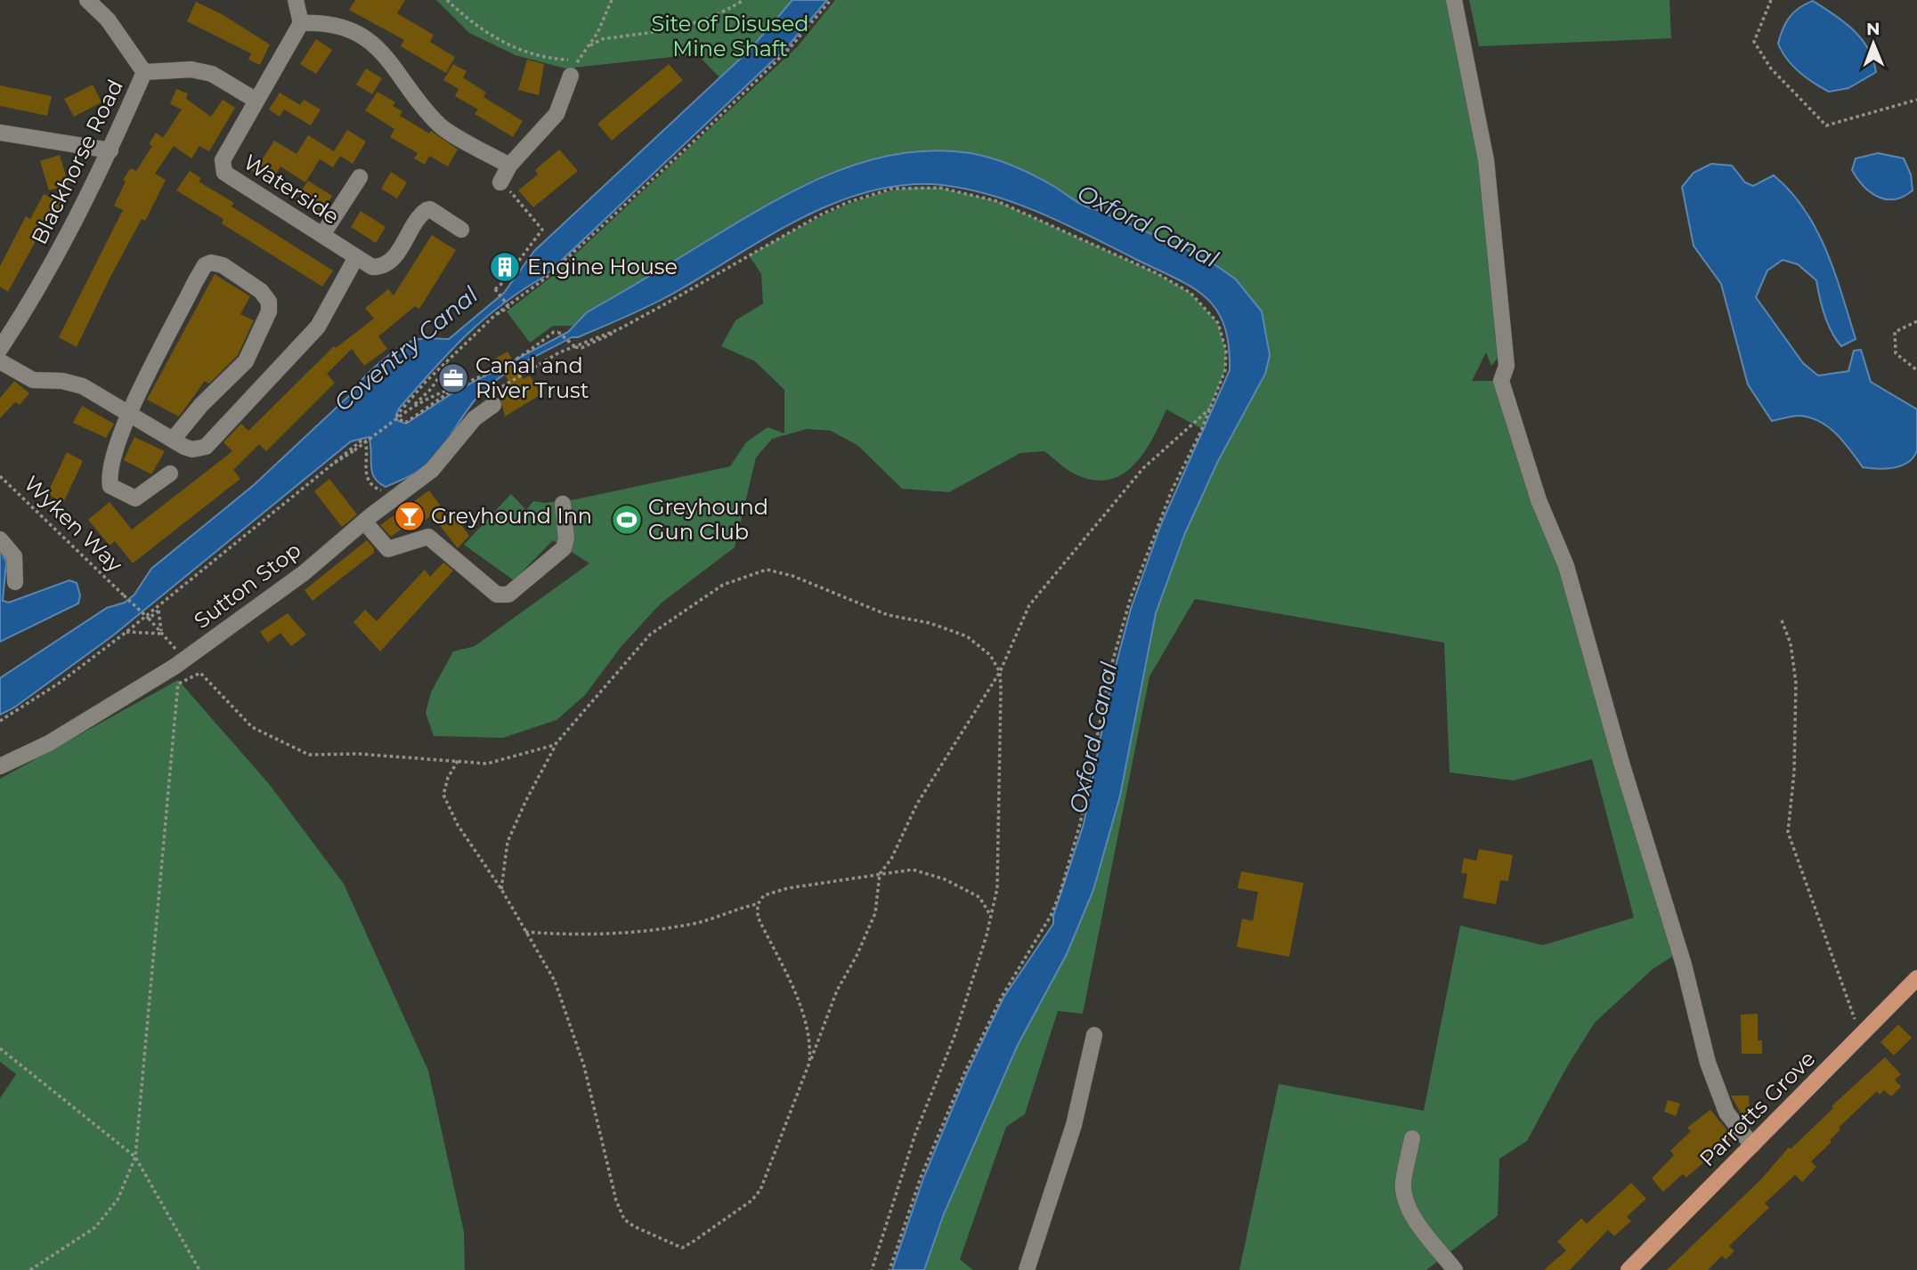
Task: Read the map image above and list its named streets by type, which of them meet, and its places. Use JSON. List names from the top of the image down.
{
  "streets": {
    "main road": ["Parrotts Grove"],
    "street": ["Blackhorse Road", "Waterside", "Sutton Stop"],
    "path": ["Wyken Way"]
  },
  "water": ["Oxford Canal", "Coventry Canal"],
  "parks": ["Site of Disused Mine Shaft"],
  "places": {
    "building": ["Engine House"],
    "office": ["Canal and River Trust"],
    "bar": ["Greyhound Inn"],
    "sports": ["Greyhound Gun Club"]
  },
  "north": "top"
}
